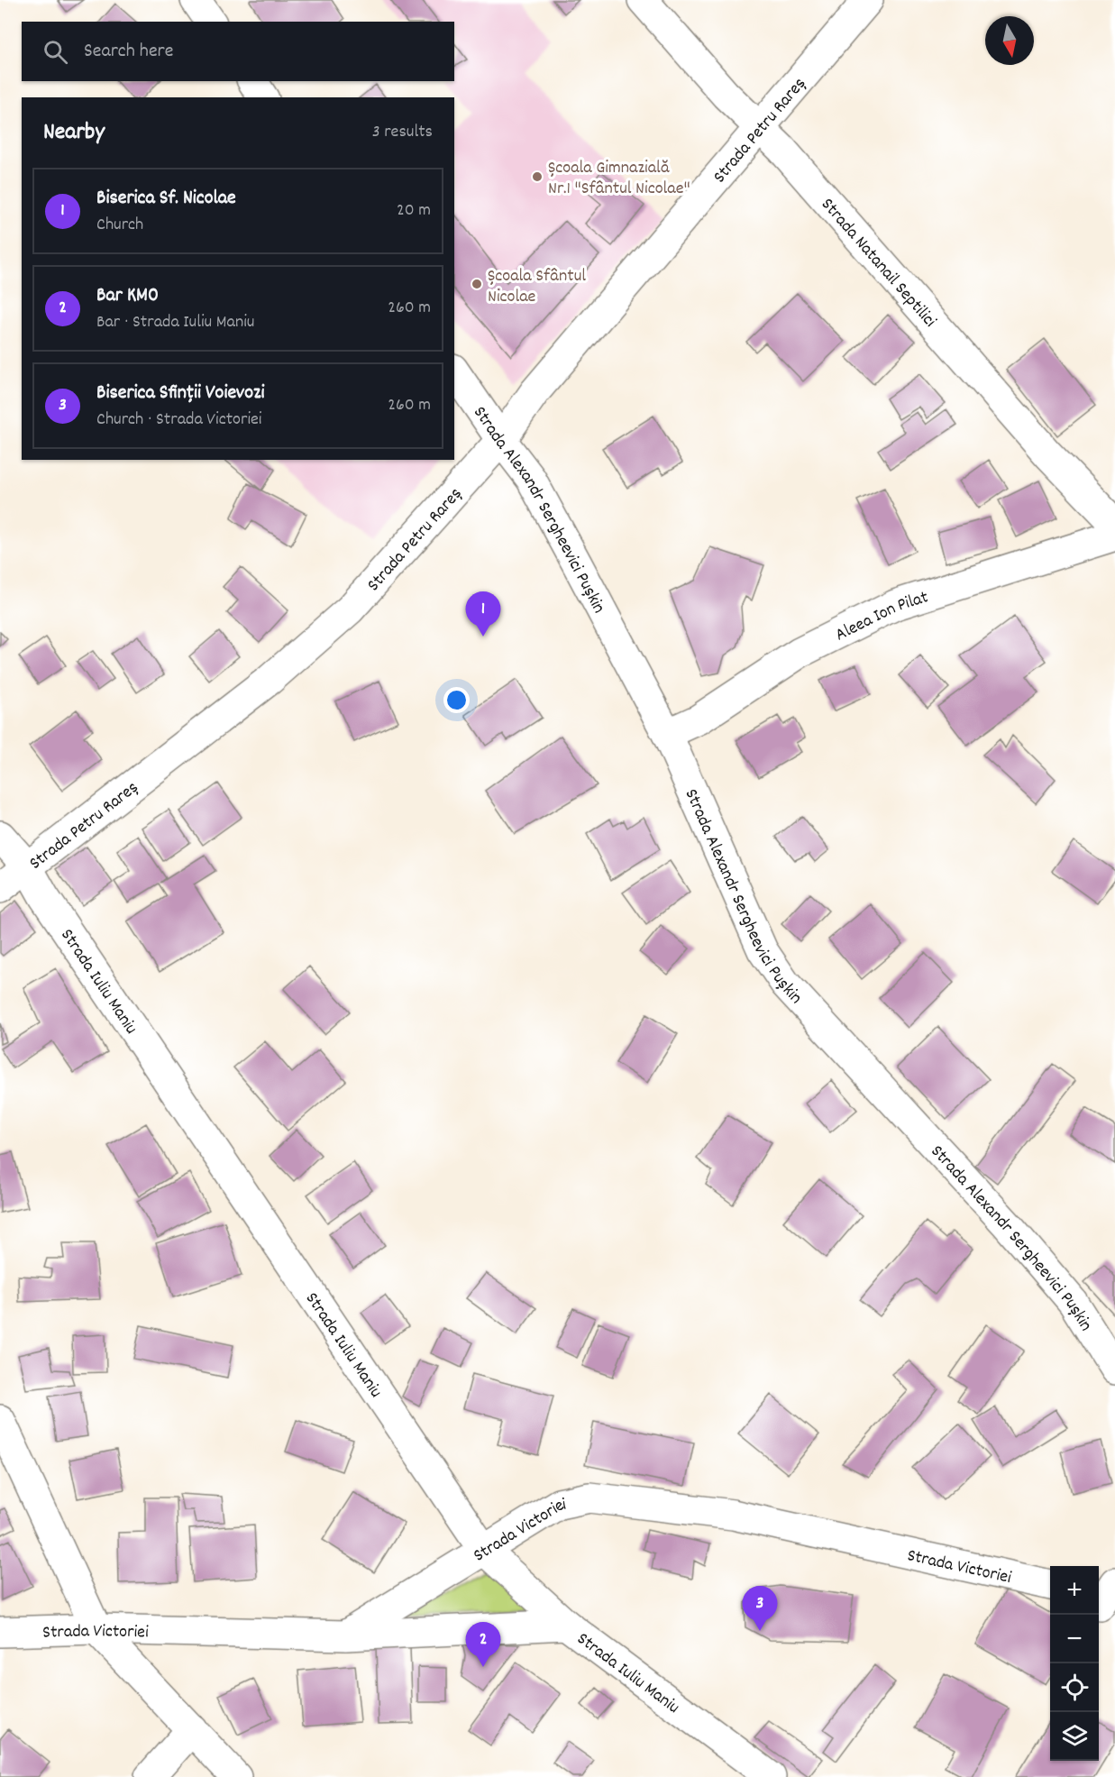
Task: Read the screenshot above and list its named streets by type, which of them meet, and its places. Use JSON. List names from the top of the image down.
{
  "streets": {
    "street": [
      "Strada Petru Rareș",
      "Strada Natanail Septilici",
      "Strada Alexandr Sergheevici Pușkin",
      "Aleea Ion Pilat",
      "Strada Iuliu Maniu",
      "Strada Victoriei"
    ]
  },
  "crossings": [
    ["Strada Petru Rareș", "Strada Natanail Septilici"],
    ["Strada Petru Rareș", "Strada Alexandr Sergheevici Pușkin"],
    ["Strada Petru Rareș", "Strada Iuliu Maniu"],
    ["Strada Alexandr Sergheevici Pușkin", "Aleea Ion Pilat"],
    ["Strada Iuliu Maniu", "Strada Victoriei"]
  ],
  "places": ["Școala Gimnazială Nr.1 \"Sfântul Nicolae\"", "Școala Sfântul Nicolae"],
  "north": "bottom",
  "page": {
    "search": "Search here",
    "heading": ["Nearby", "3 results"],
    "list": [
      {
        "mark": "1",
        "name": "Biserica Sf. Nicolae",
        "note": "Church",
        "value": "20 m"
      },
      {
        "mark": "2",
        "name": "Bar KM0",
        "note": "Bar · Strada Iuliu Maniu",
        "value": "260 m"
      },
      {
        "mark": "3",
        "name": "Biserica Sfinții Voievozi",
        "note": "Church · Strada Victoriei",
        "value": "260 m"
      }
    ],
    "pins": ["1", "3", "2"],
    "map_buttons": ["+", "−"]
  }
}
